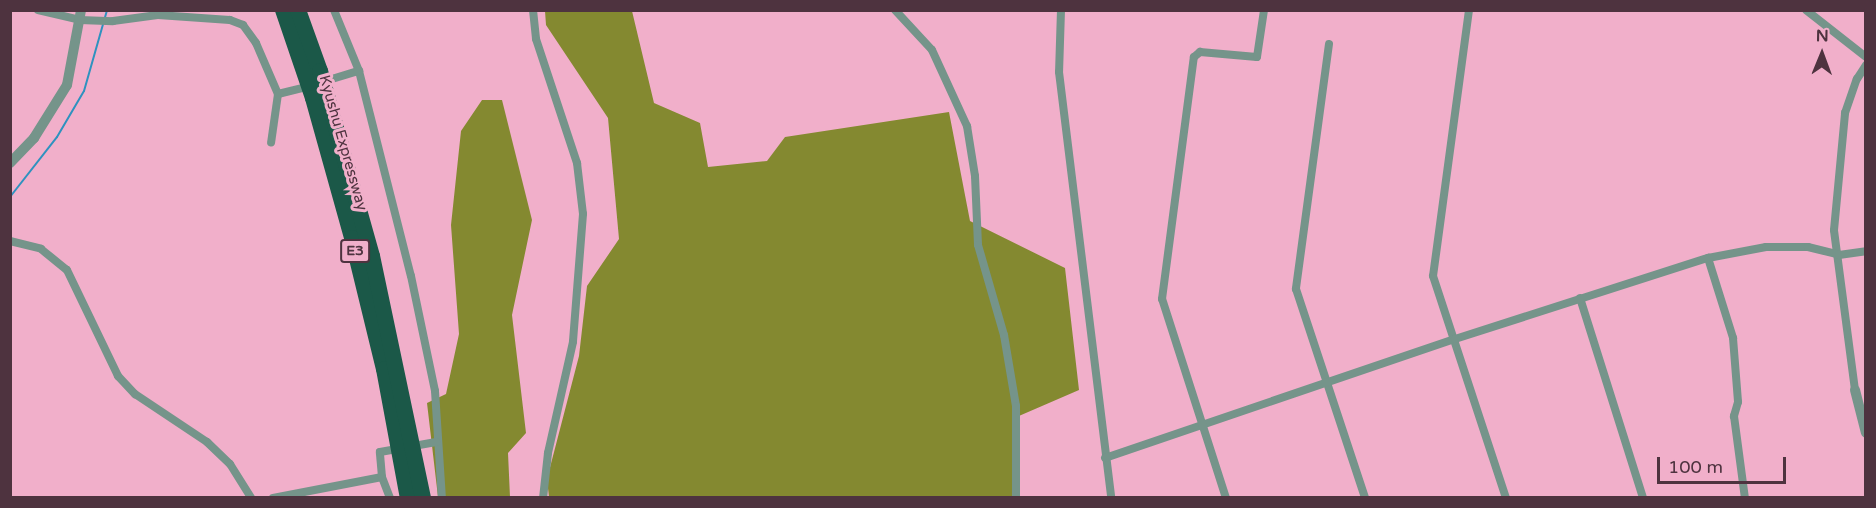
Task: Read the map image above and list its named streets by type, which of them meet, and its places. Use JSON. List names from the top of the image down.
{
  "streets": {
    "highway": ["Kyushu Expressway", "E3"]
  },
  "scale_bar": "100 m",
  "north": "top"
}
